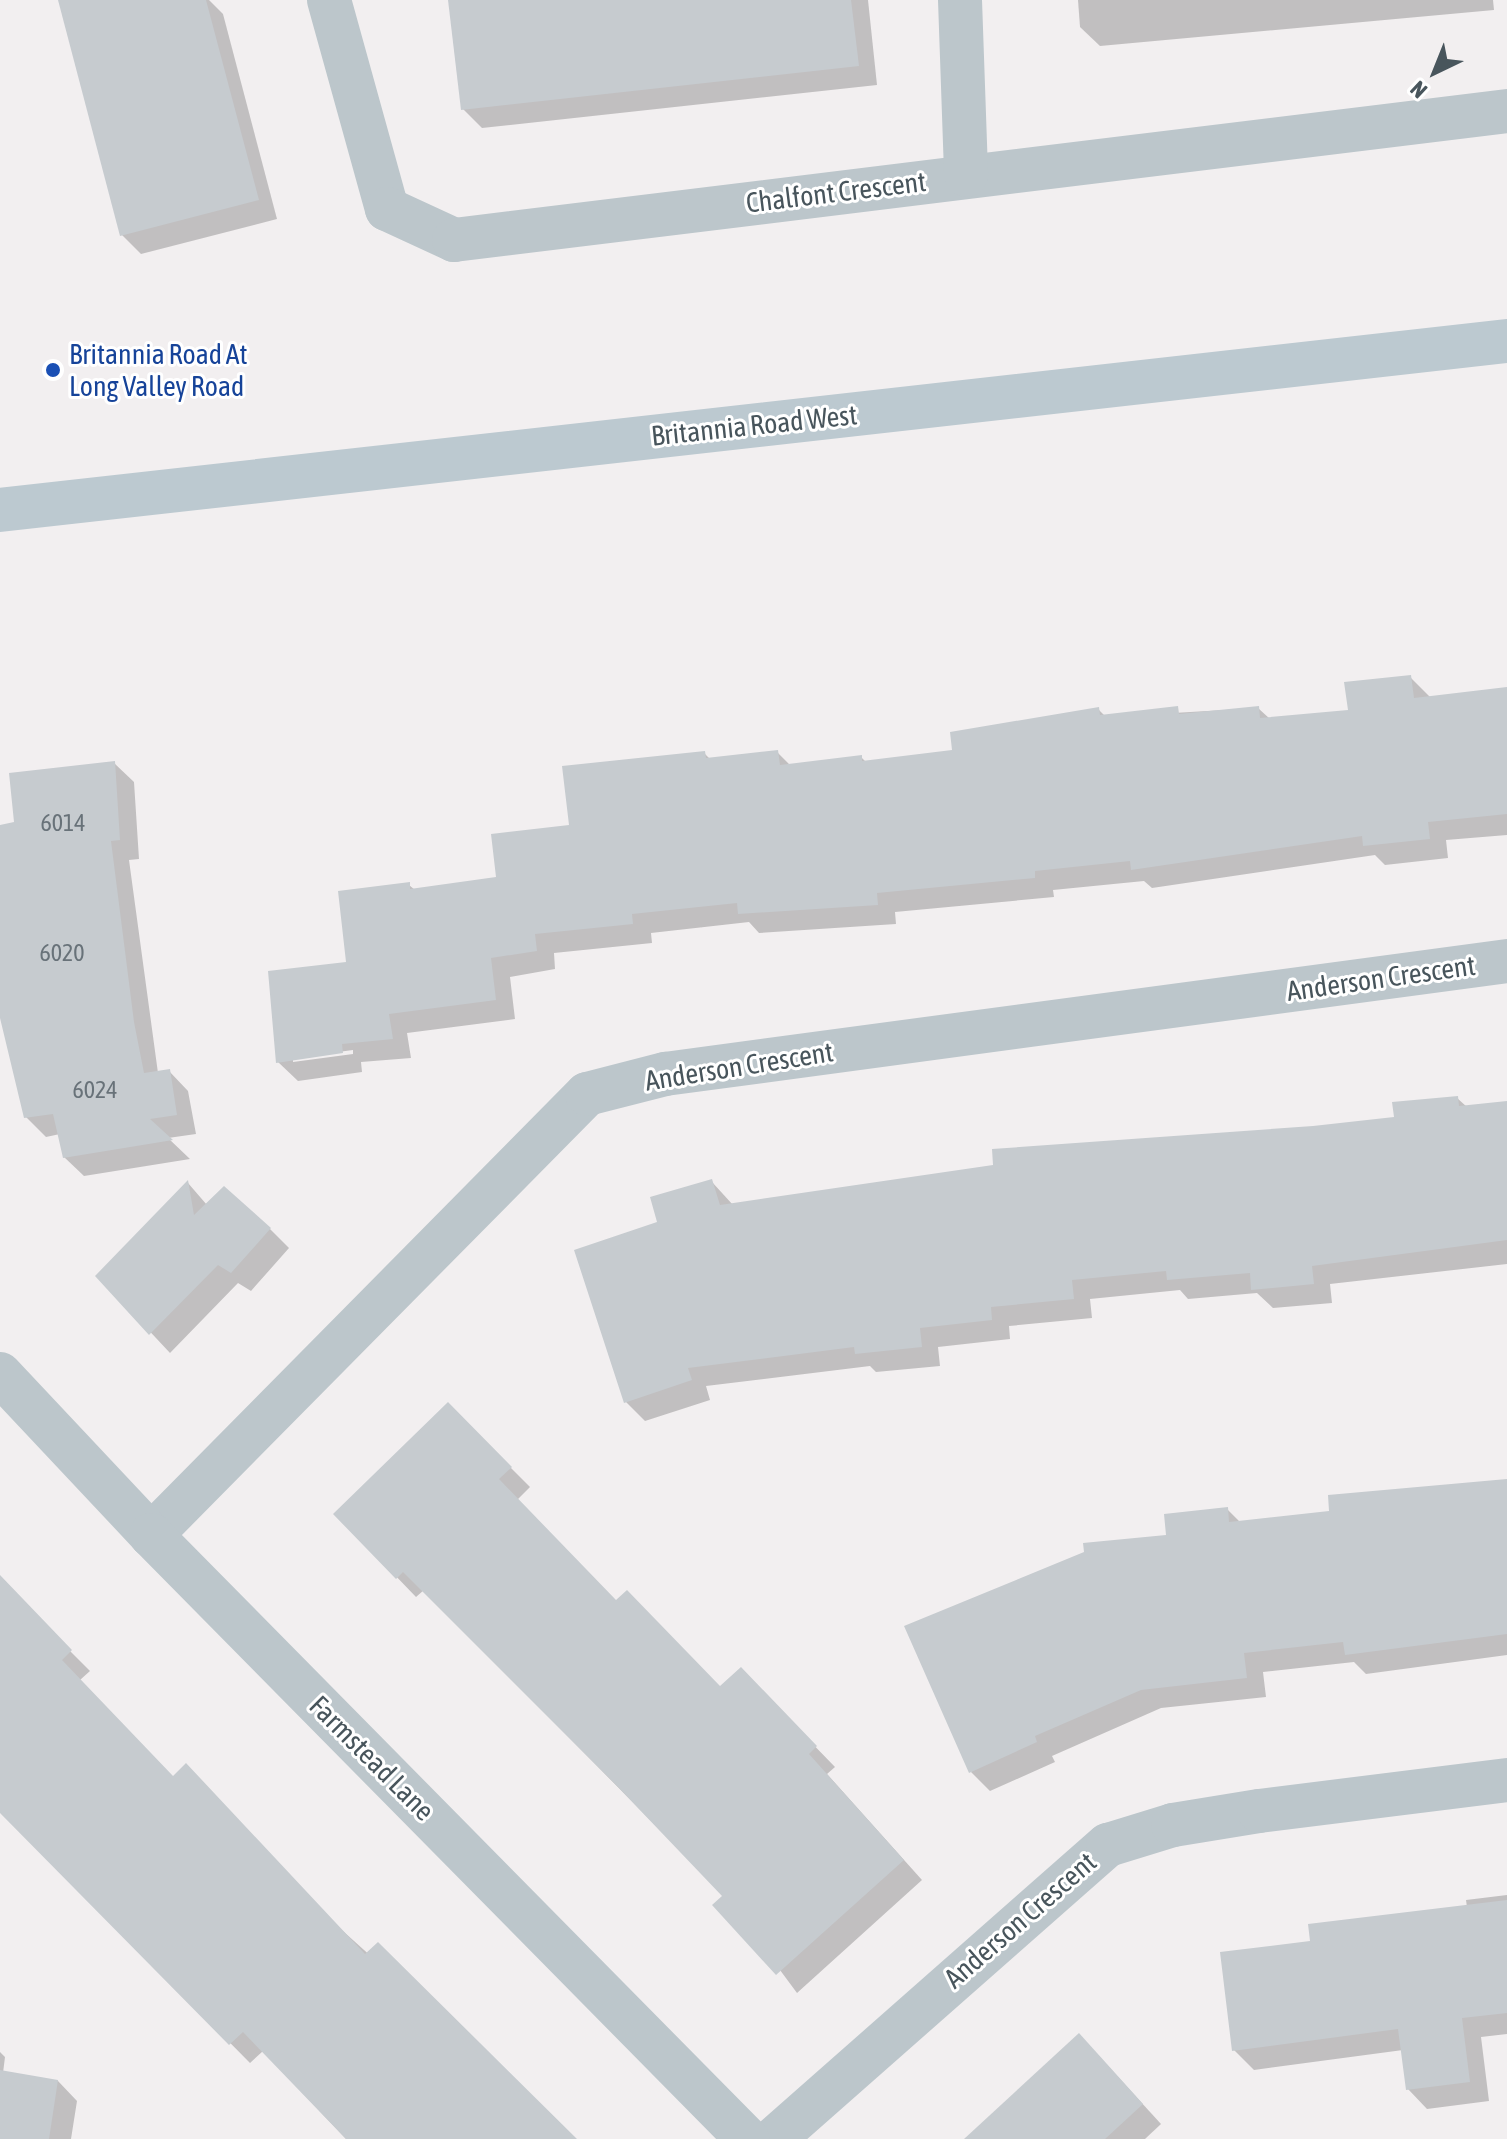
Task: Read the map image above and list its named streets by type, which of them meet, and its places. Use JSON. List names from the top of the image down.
{
  "streets": {
    "main road": ["Britannia Road West"],
    "street": ["Chalfont Crescent", "Anderson Crescent", "Farmstead Lane"]
  },
  "crossings": [
    ["Anderson Crescent", "Farmstead Lane"]
  ],
  "places": ["Britannia Road At Long Valley Road"],
  "house_numbers": ["6014", "6020", "6024"],
  "north": "bottom left"
}
